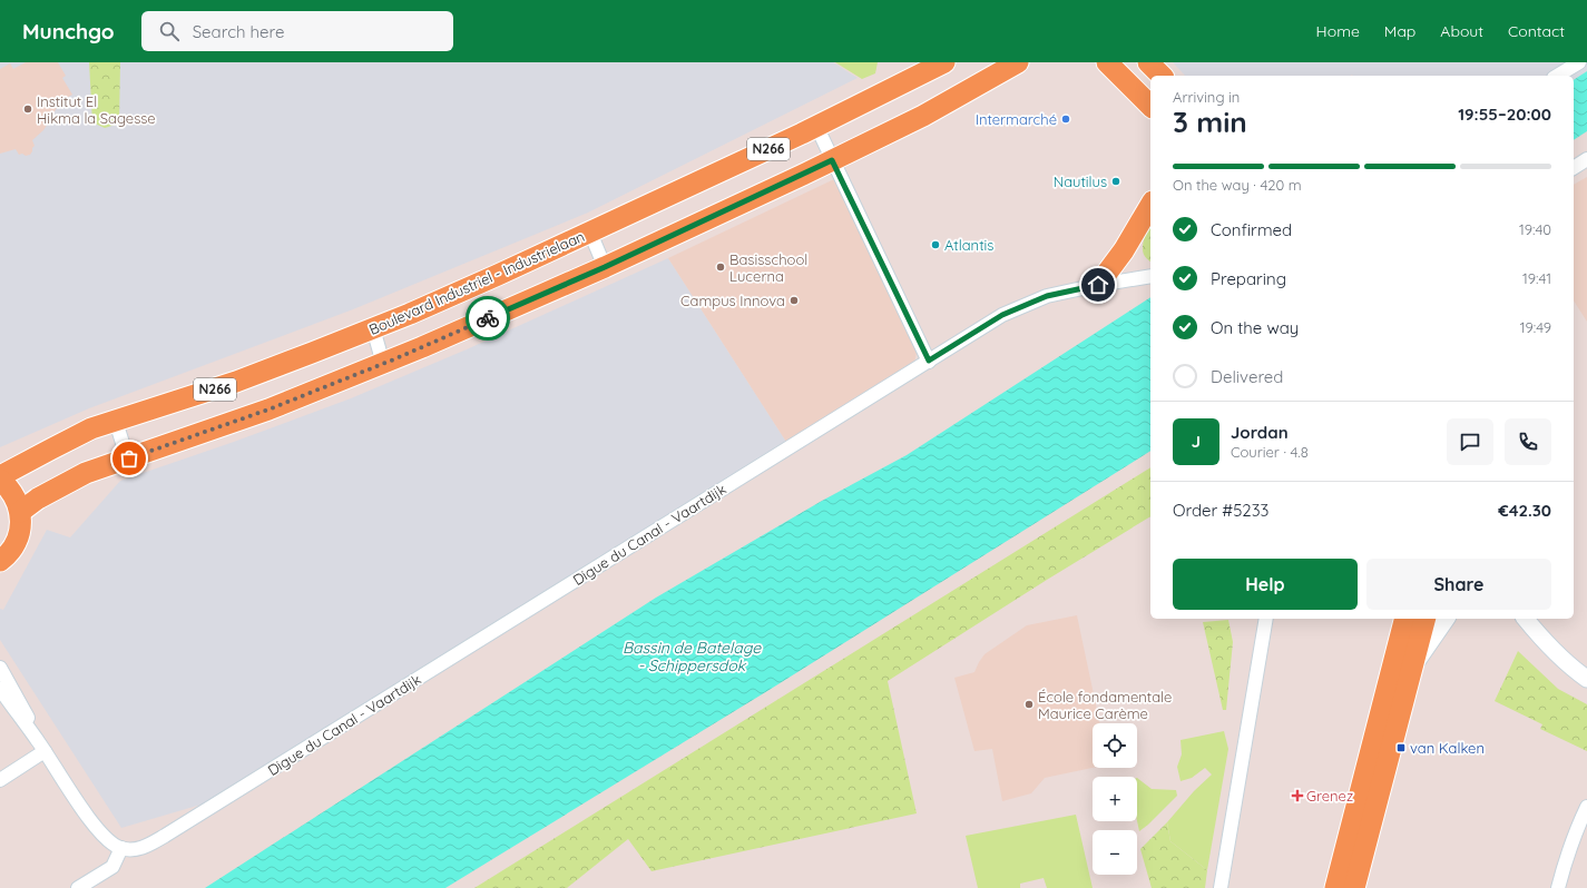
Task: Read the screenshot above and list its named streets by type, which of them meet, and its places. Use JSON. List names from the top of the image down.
{
  "streets": {
    "main road": ["N266", "Boulevard Industriel - Industrielaan"],
    "street": ["Digue du Canal - Vaartdijk"]
  },
  "crossings": [
    ["N266", "Boulevard Industriel - Industrielaan"]
  ],
  "water": ["Bassin de Batelage - Schippersdok"],
  "places": {
    "other": [
      "Institut El Hikma la Sagesse",
      "Intermarché",
      "Nautilus",
      "Atlantis",
      "Basisschool Lucerna",
      "Campus Innova",
      "École fondamentale Maurice Carème"
    ],
    "transit": ["van Kalken"],
    "health": ["Grenez"]
  },
  "page": {
    "header": "Munchgo",
    "search": "Search here",
    "nav": [
      "Home",
      "Map",
      "About",
      "Contact"
    ],
    "heading": ["3 min", "Arriving in", "19:55–20:00"],
    "panel": [
      "Jordan",
      "Courier · 4.8",
      "Order #5233",
      "€42.30"
    ],
    "bar": "On the way · 420 m",
    "list": [
      ["Confirmed", "19:40"],
      ["Preparing", "19:41"],
      ["On the way", "19:49"],
      "Delivered"
    ],
    "round": "J",
    "buttons": ["Help", "Share"],
    "map_buttons": ["+", "−"]
  }
}
